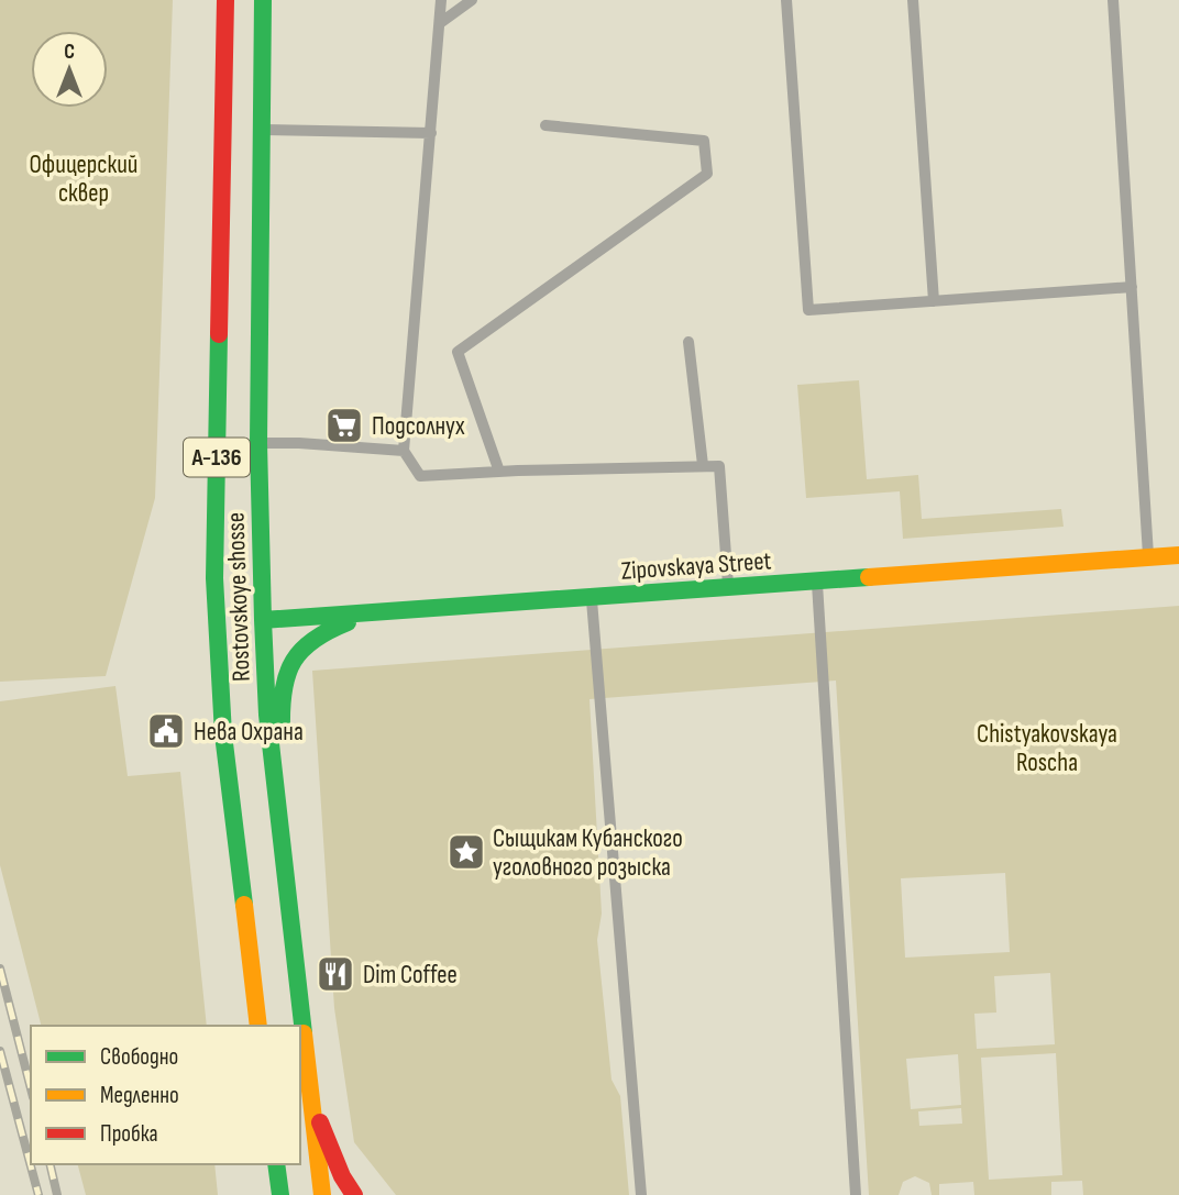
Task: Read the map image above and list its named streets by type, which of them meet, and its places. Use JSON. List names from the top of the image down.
{
  "streets": {
    "main road": ["А-136", "Zipovskaya Street", "Rostovskoye shosse"]
  },
  "crossings": [
    ["Zipovskaya Street", "Rostovskoye shosse"]
  ],
  "parks": ["Офицерский сквер", "Chistyakovskaya Roscha"],
  "places": {
    "supermarket": ["Подсолнух"],
    "public building": ["Нева Охрана"],
    "place": ["Сыщикам Кубанского уголовного розыска"],
    "restaurant": ["Dim Coffee"]
  },
  "legend": ["Свободно", "Медленно", "Пробка"],
  "north": "top"
}
